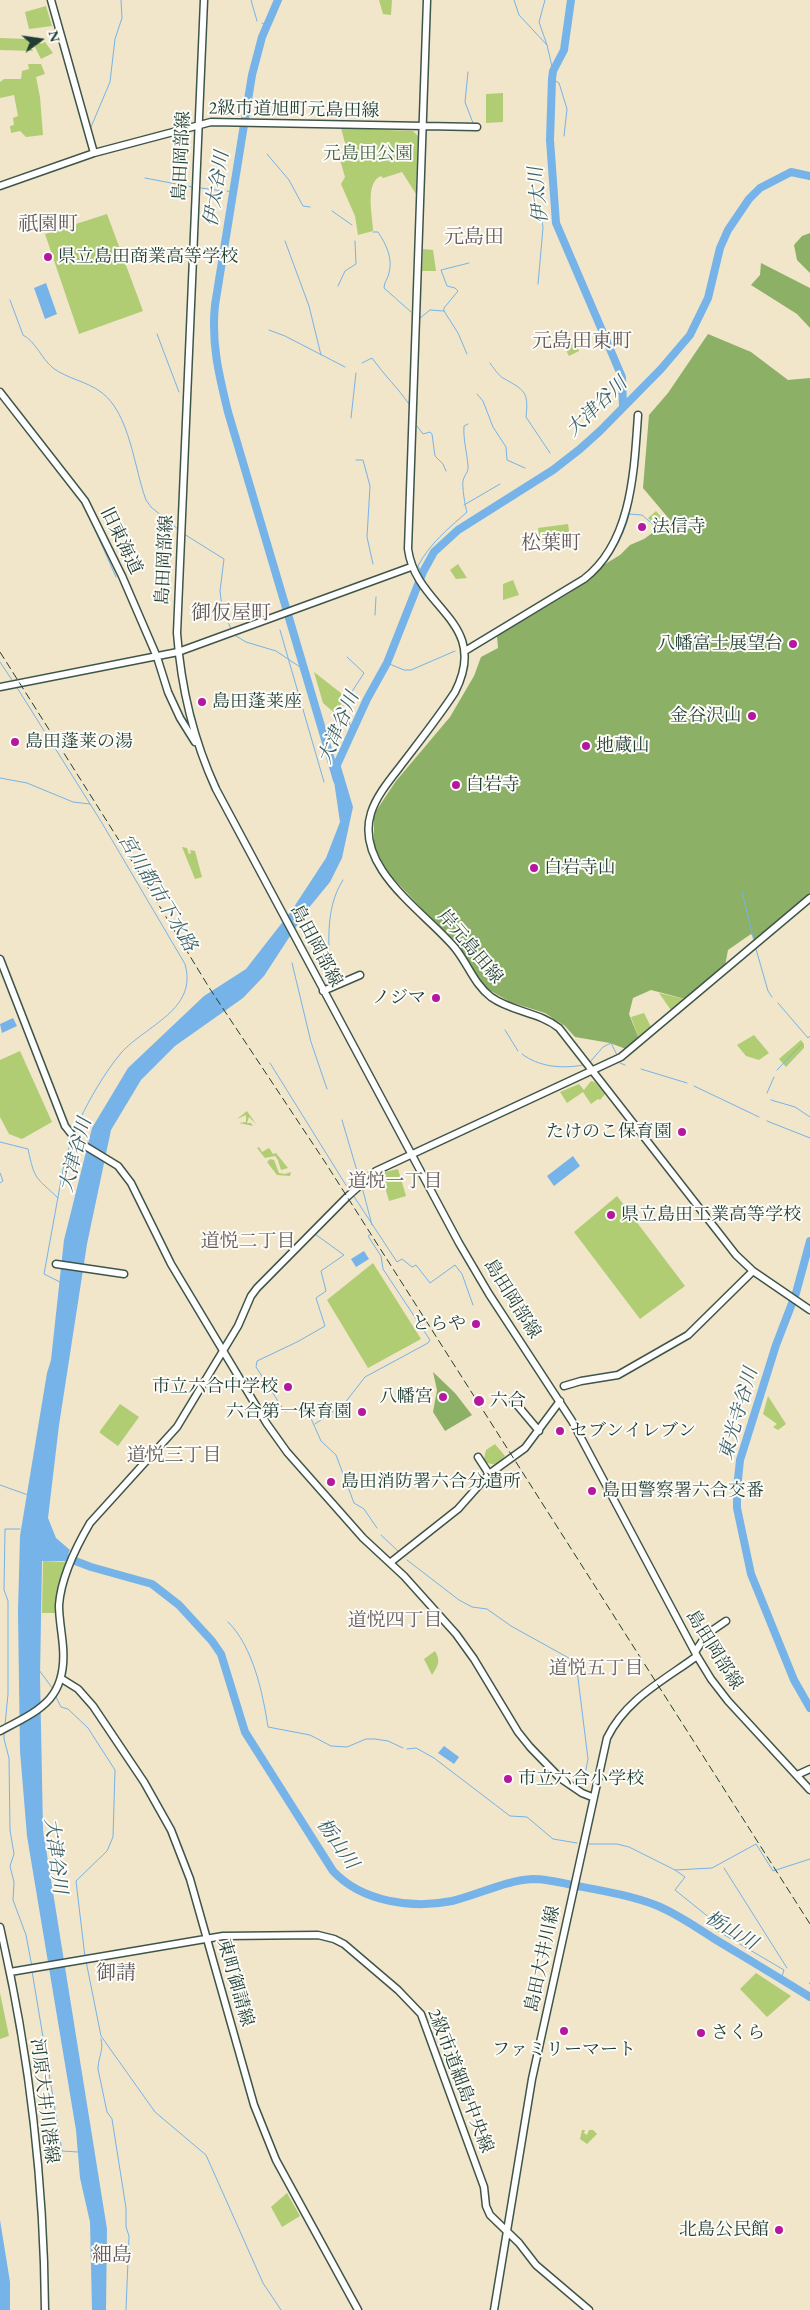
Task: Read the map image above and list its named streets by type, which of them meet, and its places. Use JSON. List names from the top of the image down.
{
  "streets": {
    "street": [
      "2級市道旭町元島田線",
      "島田岡部線",
      "旧東海道",
      "岸元島田線",
      "島田大井川線",
      "東町御請線",
      "2級市道細島中央線",
      "河原大井川港線"
    ]
  },
  "crossings": [
    ["2級市道旭町元島田線", "島田岡部線"],
    ["2級市道旭町元島田線", "岸元島田線"],
    ["島田岡部線", "旧東海道"],
    ["島田岡部線", "島田大井川線"],
    ["島田大井川線", "2級市道細島中央線"],
    ["東町御請線", "2級市道細島中央線"],
    ["2級市道細島中央線", "河原大井川港線"]
  ],
  "districts": [
    "祇園町",
    "元島田",
    "元島田東町",
    "松葉町",
    "御仮屋町",
    "道悦一丁目",
    "道悦二丁目",
    "道悦三丁目",
    "道悦四丁目",
    "道悦五丁目",
    "御請",
    "細島"
  ],
  "water": [
    "伊太谷川",
    "伊太川",
    "大津谷川",
    "宮川都市下水路",
    "東光寺谷川",
    "栃山川"
  ],
  "parks": ["元島田公園"],
  "places": [
    "県立島田商業高等学校",
    "法信寺",
    "八幡富士展望台",
    "島田蓬莱座",
    "金谷沢山",
    "島田蓬莱の湯",
    "地蔵山",
    "白岩寺",
    "白岩寺山",
    "ノジマ",
    "たけのこ保育園",
    "県立島田工業高等学校",
    "とらや",
    "市立六合中学校",
    "八幡宮",
    "六合",
    "六合第一保育園",
    "セブンイレブン",
    "島田消防署六合分遣所",
    "島田警察署六合交番",
    "市立六合小学校",
    "ファミリーマート",
    "さくら",
    "北島公民館"
  ],
  "north": "right"
}
